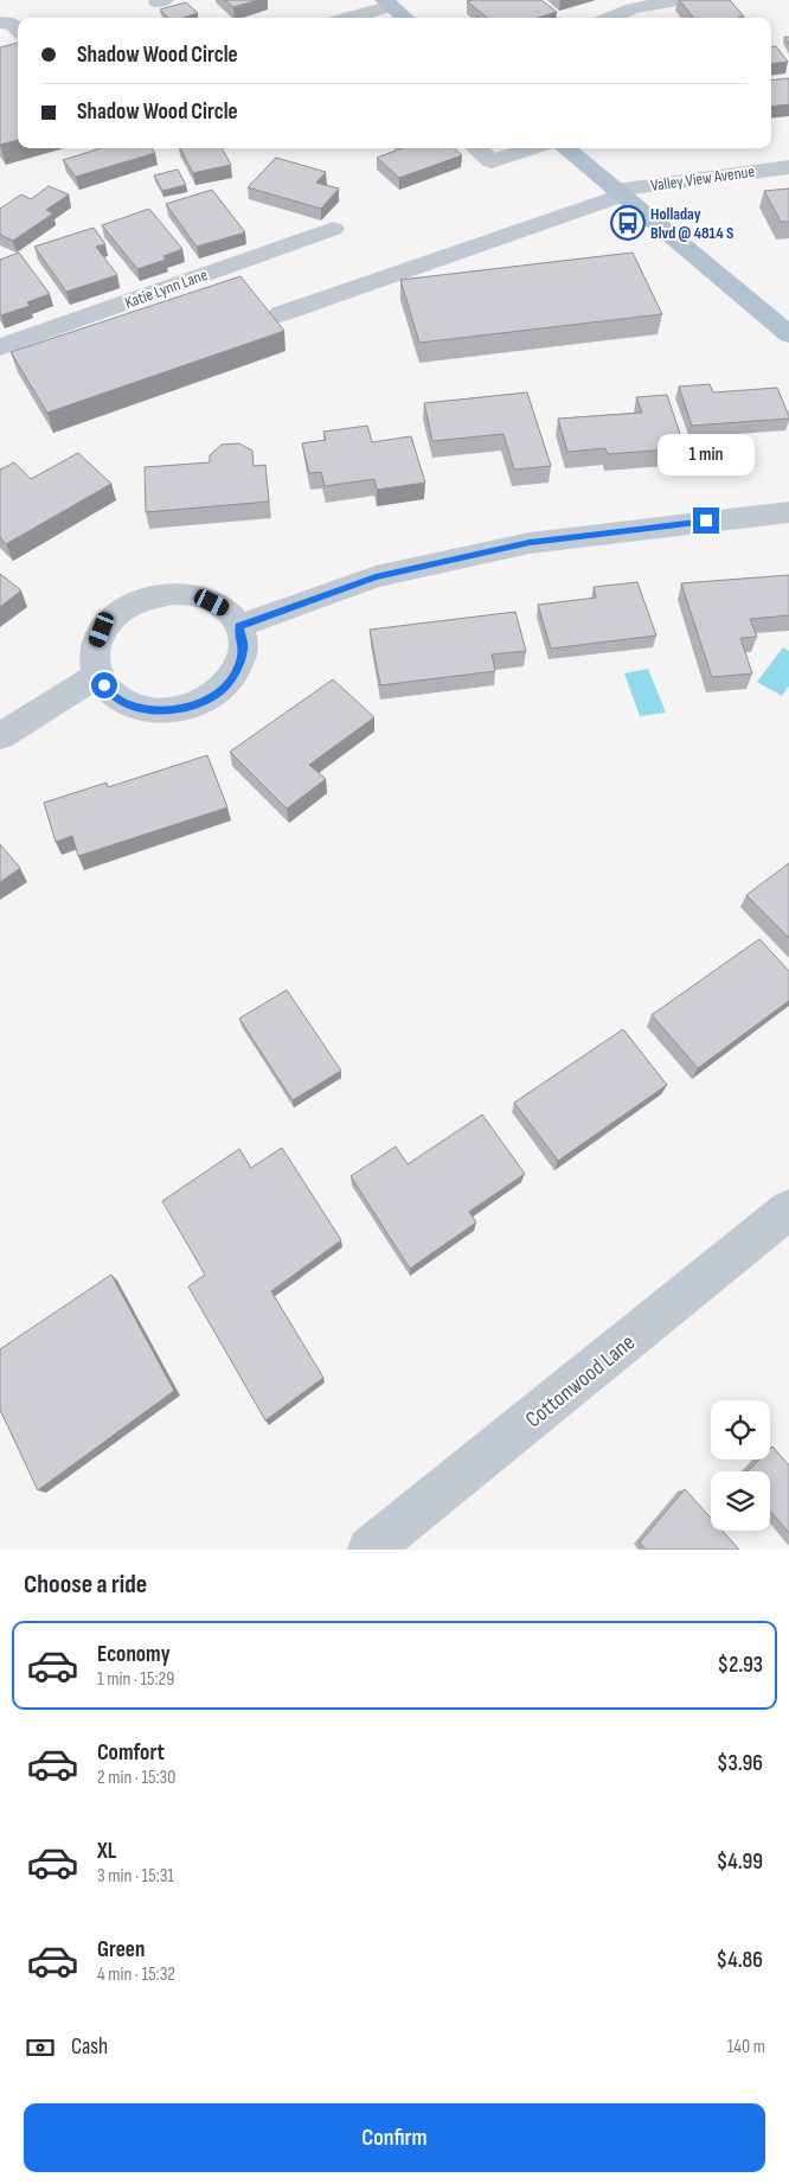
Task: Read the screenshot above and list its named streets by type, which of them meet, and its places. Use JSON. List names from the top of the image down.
{
  "streets": {
    "street": ["Valley View Avenue", "Katie Lynn Lane", "Cottonwood Lane"]
  },
  "places": {
    "bus stop": ["Holladay Blvd @ 4814 S"]
  },
  "page": {
    "banner": ["Shadow Wood Circle", "Shadow Wood Circle"],
    "bubble": "1 min",
    "heading": "Choose a ride",
    "list": [
      {
        "name": "Economy",
        "note": "1 min · 15:29",
        "value": "$2.93"
      },
      {
        "name": "Comfort",
        "note": "2 min · 15:30",
        "value": "$3.96"
      },
      {
        "name": "XL",
        "note": "3 min · 15:31",
        "value": "$4.99"
      },
      {
        "name": "Green",
        "note": "4 min · 15:32",
        "value": "$4.86"
      }
    ],
    "pay": ["Cash", "140 m"],
    "buttons": "Confirm"
  }
}
